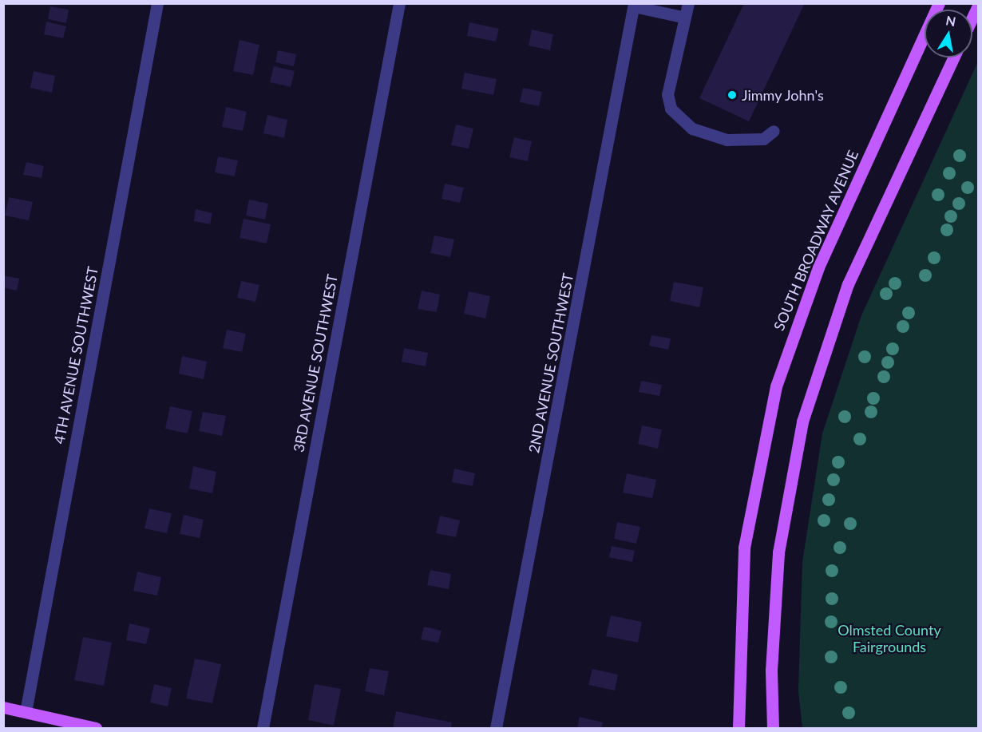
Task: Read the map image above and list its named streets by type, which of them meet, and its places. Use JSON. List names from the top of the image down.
{
  "streets": {
    "main road": ["SOUTH BROADWAY AVENUE"],
    "street": ["4TH AVENUE SOUTHWEST", "3RD AVENUE SOUTHWEST", "2ND AVENUE SOUTHWEST"]
  },
  "parks": ["Olmsted County Fairgrounds"],
  "places": ["Jimmy John's"],
  "north": "top"
}
